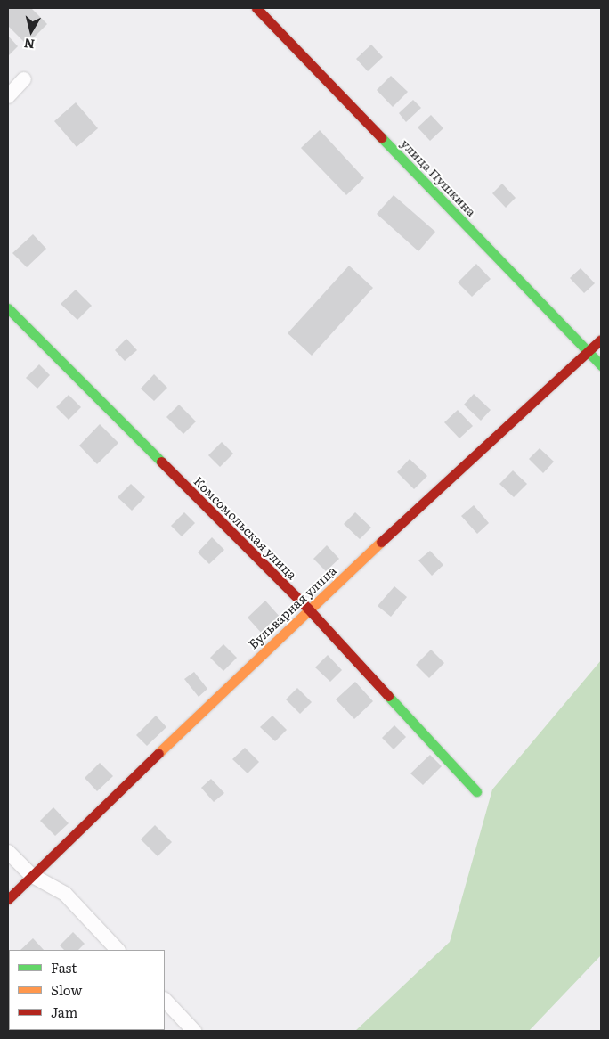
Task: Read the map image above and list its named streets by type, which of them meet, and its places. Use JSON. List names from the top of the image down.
{
  "streets": {
    "street": ["улица Пушкина", "Комсомольская улица", "Бульварная улица"]
  },
  "crossings": [
    ["улица Пушкина", "Бульварная улица"],
    ["Комсомольская улица", "Бульварная улица"]
  ],
  "legend": ["Fast", "Slow", "Jam"],
  "north": "bottom"
}
